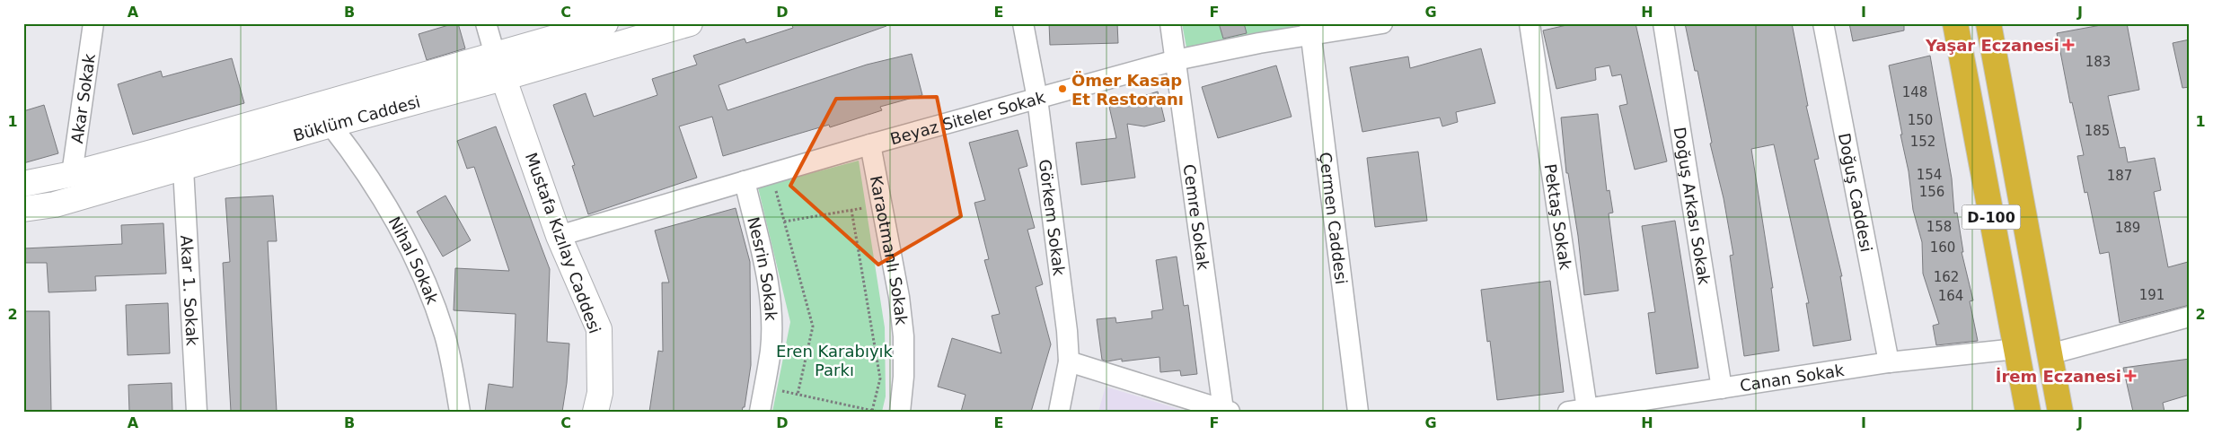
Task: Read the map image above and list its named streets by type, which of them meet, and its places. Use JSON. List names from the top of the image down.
{
  "streets": {
    "highway": ["D-100"],
    "main road": ["Büklüm Caddesi", "Mustafa Kızılay Caddesi"],
    "street": [
      "Akar Sokak",
      "Beyaz Siteler Sokak",
      "Doğuş Caddesi",
      "Doğuş Arkası Sokak",
      "Cemre Sokak",
      "Pektaş Sokak",
      "Görkem Sokak",
      "Çermen Caddesi",
      "Karaotmanlı Sokak",
      "Nihal Sokak",
      "Nesrin Sokak",
      "Akar 1. Sokak",
      "Canan Sokak"
    ]
  },
  "crossings": [
    ["Akar Sokak", "Büklüm Caddesi"],
    ["Beyaz Siteler Sokak", "Cemre Sokak"],
    ["Beyaz Siteler Sokak", "Görkem Sokak"],
    ["Beyaz Siteler Sokak", "Çermen Caddesi"],
    ["Beyaz Siteler Sokak", "Mustafa Kızılay Caddesi"],
    ["Beyaz Siteler Sokak", "Karaotmanlı Sokak"],
    ["Beyaz Siteler Sokak", "Nesrin Sokak"],
    ["Büklüm Caddesi", "Mustafa Kızılay Caddesi"],
    ["Büklüm Caddesi", "Nihal Sokak"],
    ["Büklüm Caddesi", "Akar 1. Sokak"],
    ["Doğuş Caddesi", "Canan Sokak"],
    ["Doğuş Arkası Sokak", "Canan Sokak"],
    ["Pektaş Sokak", "Canan Sokak"],
    ["D-100", "Canan Sokak"]
  ],
  "parks": ["Eren Karabıyık Parkı"],
  "places": {
    "health": ["Yaşar Eczanesi", "İrem Eczanesi"],
    "other": ["Ömer Kasap Et Restoranı"]
  },
  "house_numbers": [
    "183",
    "148",
    "150",
    "185",
    "152",
    "154",
    "187",
    "156",
    "158",
    "189",
    "160",
    "162",
    "191",
    "164"
  ],
  "grid": {
    "columns": [
      "A",
      "B",
      "C",
      "D",
      "E",
      "F",
      "G",
      "H",
      "I",
      "J"
    ],
    "rows": ["1", "2"]
  }
}
